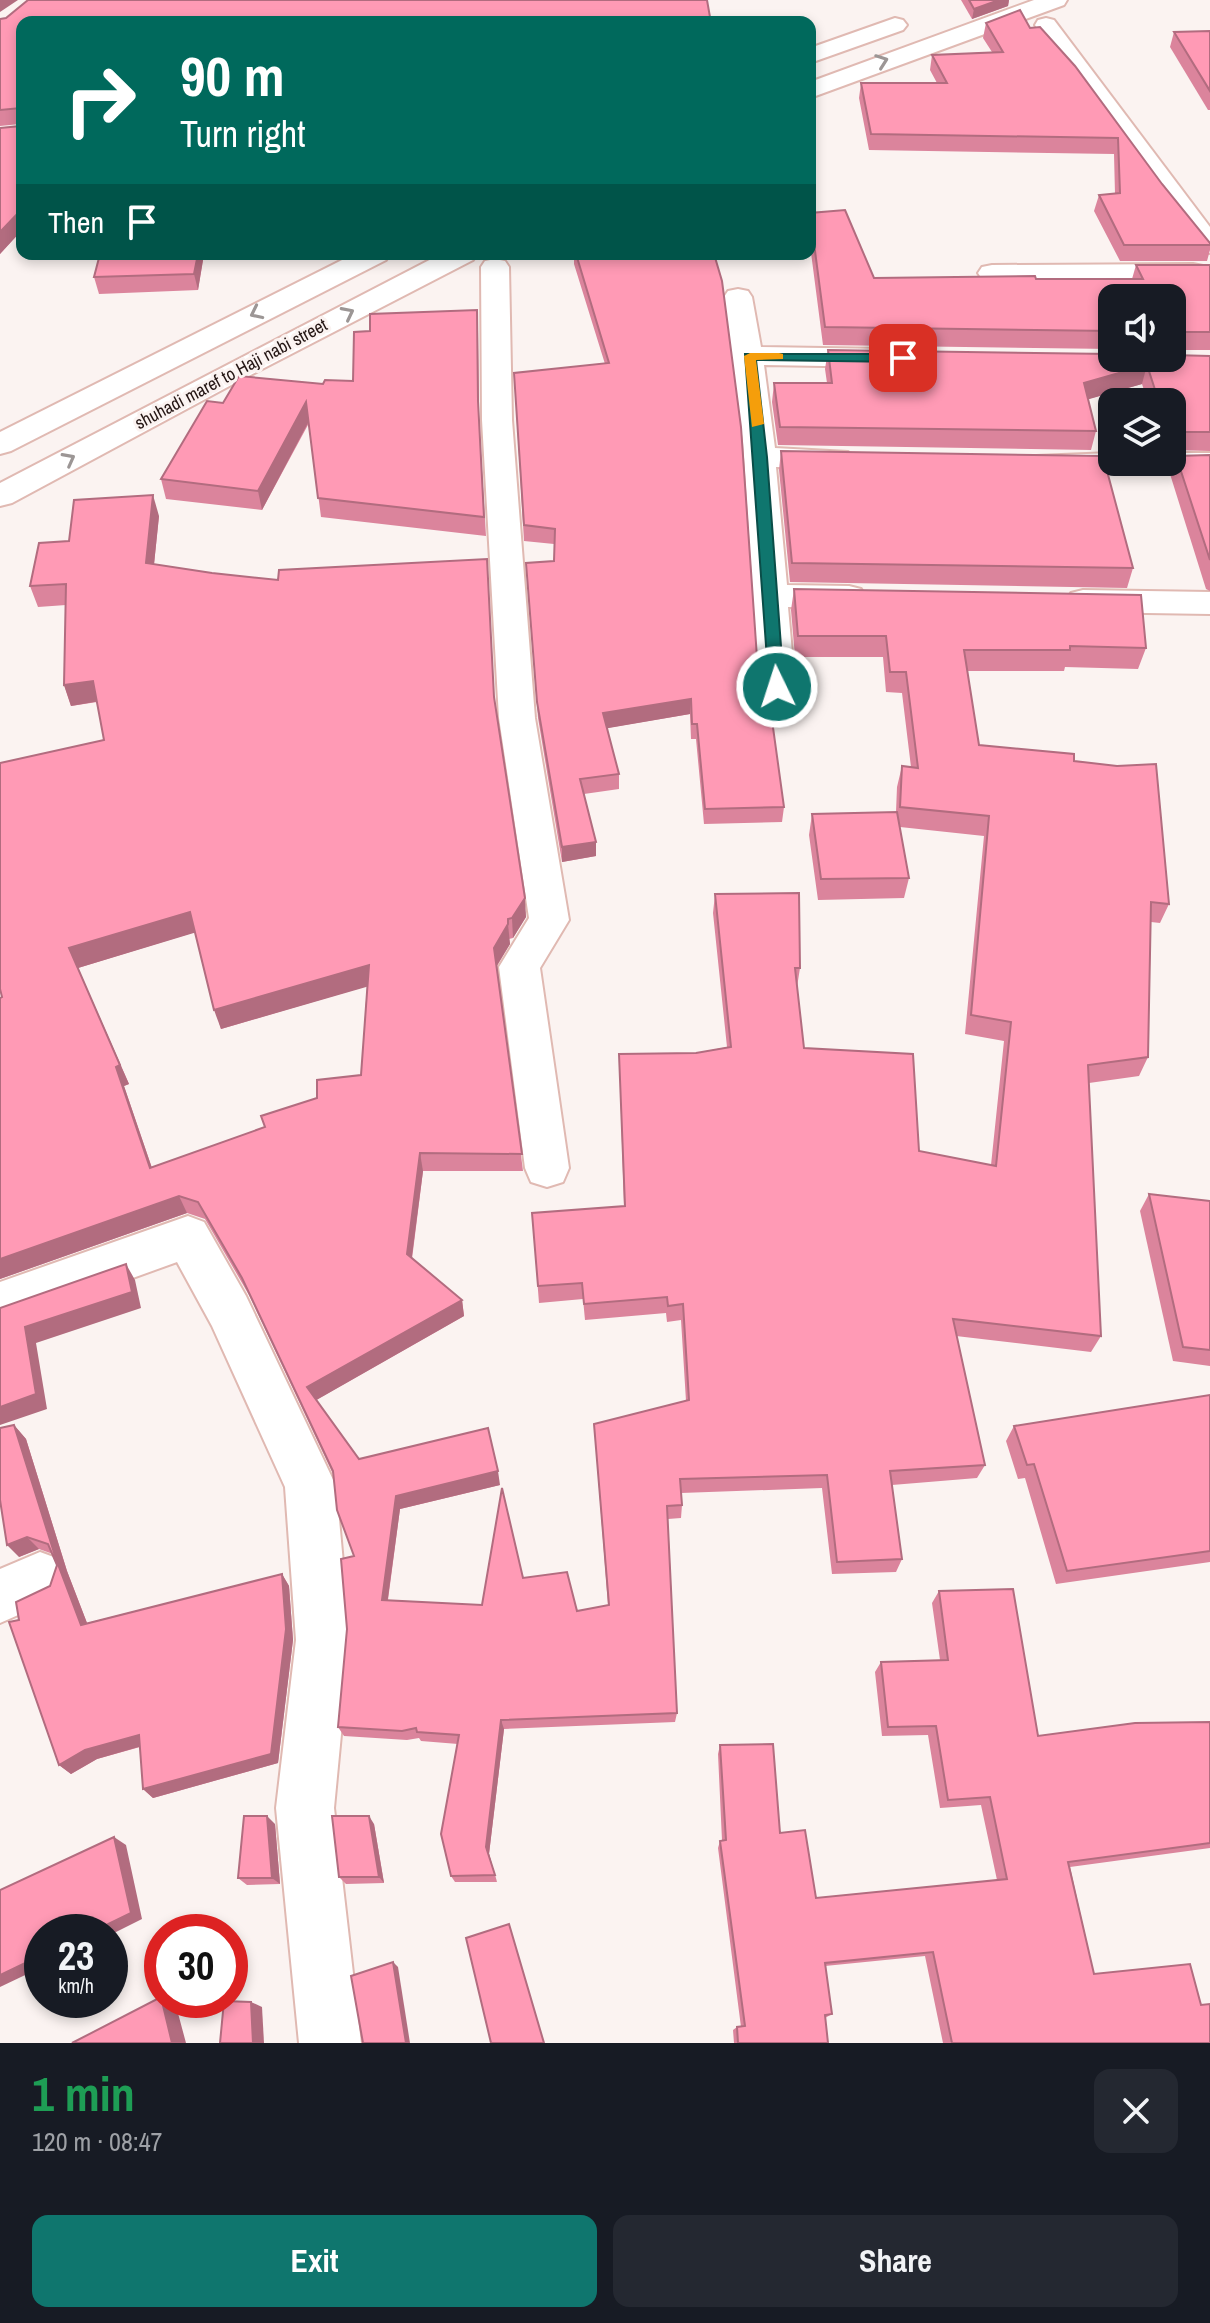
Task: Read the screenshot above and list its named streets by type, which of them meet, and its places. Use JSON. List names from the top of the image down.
{
  "streets": {
    "main road": ["shuhadi maref to Haji nabi street"]
  },
  "page": {
    "turn": ["90 m", "Turn right"],
    "then": "Then",
    "speed": "23 km/h",
    "limit": "30",
    "heading": ["1 min", "120 m · 08:47"],
    "buttons": ["Exit", "Share"]
  }
}
